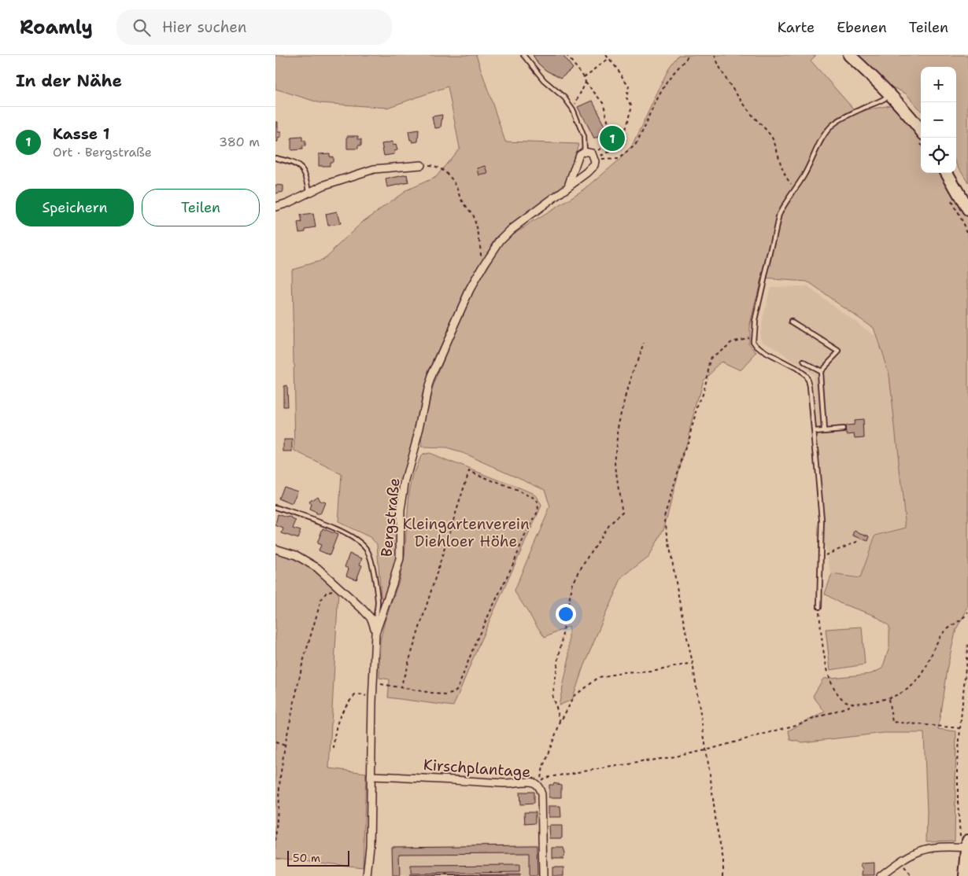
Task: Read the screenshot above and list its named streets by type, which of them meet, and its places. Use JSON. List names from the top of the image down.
{
  "streets": {
    "street": ["Bergstraße", "Kirschplantage"]
  },
  "crossings": [
    ["Bergstraße", "Kirschplantage"]
  ],
  "parks": ["Kleingartenverein Diehloer Höhe"],
  "scale_bar": "50 m",
  "page": {
    "header": "Roamly",
    "search": "Hier suchen",
    "nav": ["Karte", "Ebenen", "Teilen"],
    "heading": "In der Nähe",
    "map_buttons": ["+", "−"],
    "list": [
      {
        "mark": "1",
        "name": "Kasse 1",
        "note": "Ort · Bergstraße",
        "value": "380 m"
      }
    ],
    "pins": "1",
    "buttons": ["Speichern", "Teilen"],
    "scale": "50 m"
  }
}
